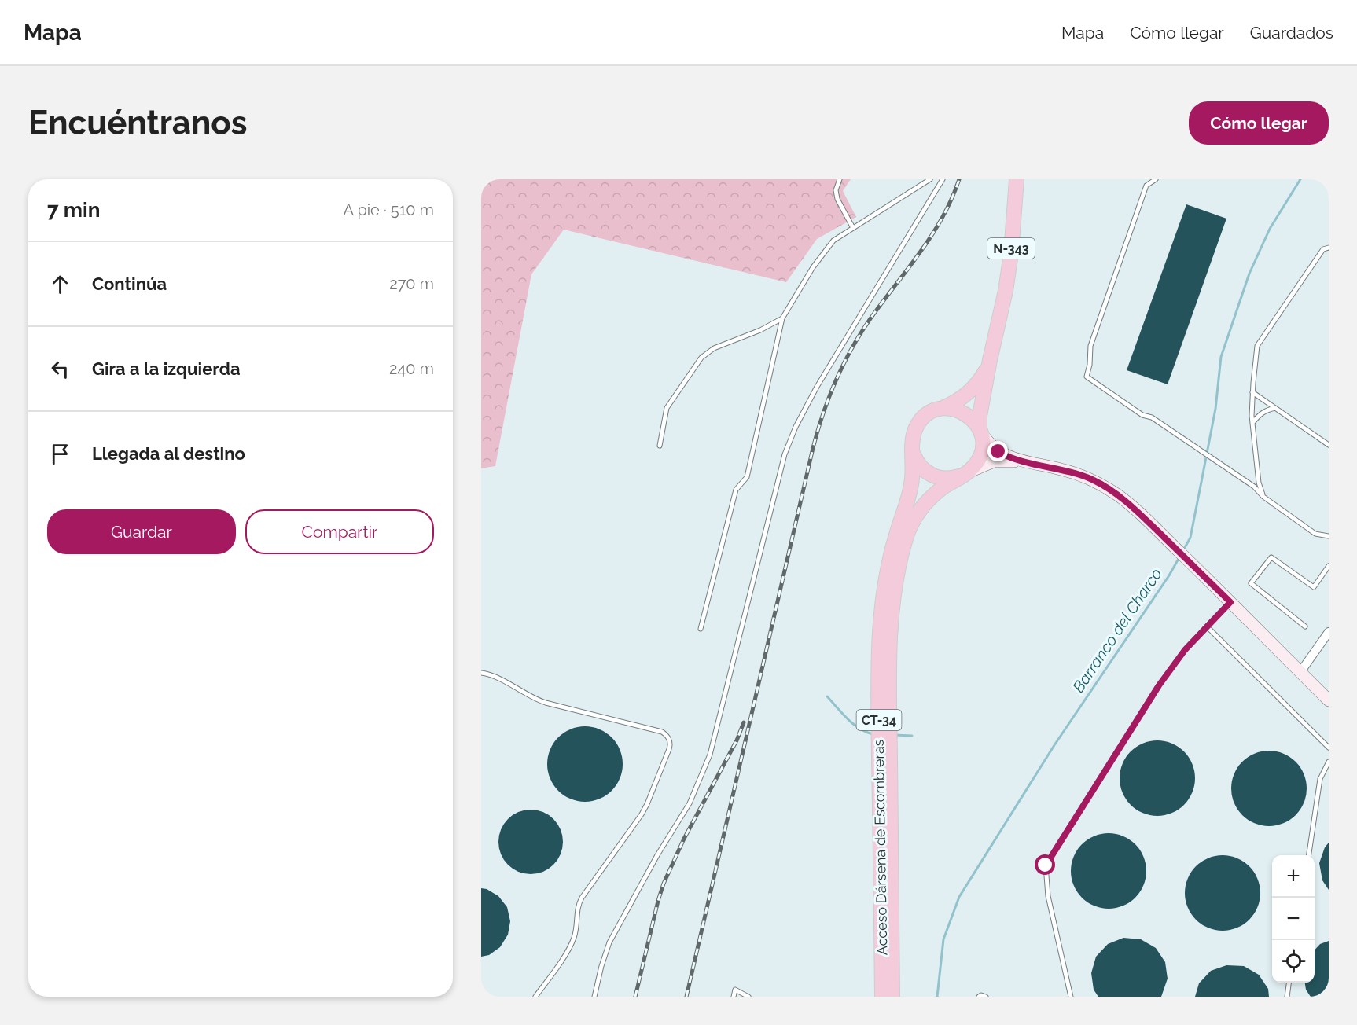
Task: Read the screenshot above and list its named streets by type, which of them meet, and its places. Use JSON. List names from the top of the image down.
{
  "streets": {
    "highway": ["N-343", "CT-34", "Acceso Dársena de Escombreras"]
  },
  "crossings": [
    ["N-343", "Acceso Dársena de Escombreras"]
  ],
  "water": ["Barranco del Charco"],
  "page": {
    "header": "Mapa",
    "nav": ["Mapa", "Cómo llegar", "Guardados"],
    "buttons": [
      "Cómo llegar",
      ["Guardar", "Compartir"]
    ],
    "title": "Encuéntranos",
    "heading": ["7 min", "A pie · 510 m"],
    "list": [
      ["Continúa", "270 m"],
      ["Gira a la izquierda", "240 m"],
      "Llegada al destino"
    ],
    "map_buttons": ["+", "−"]
  }
}
